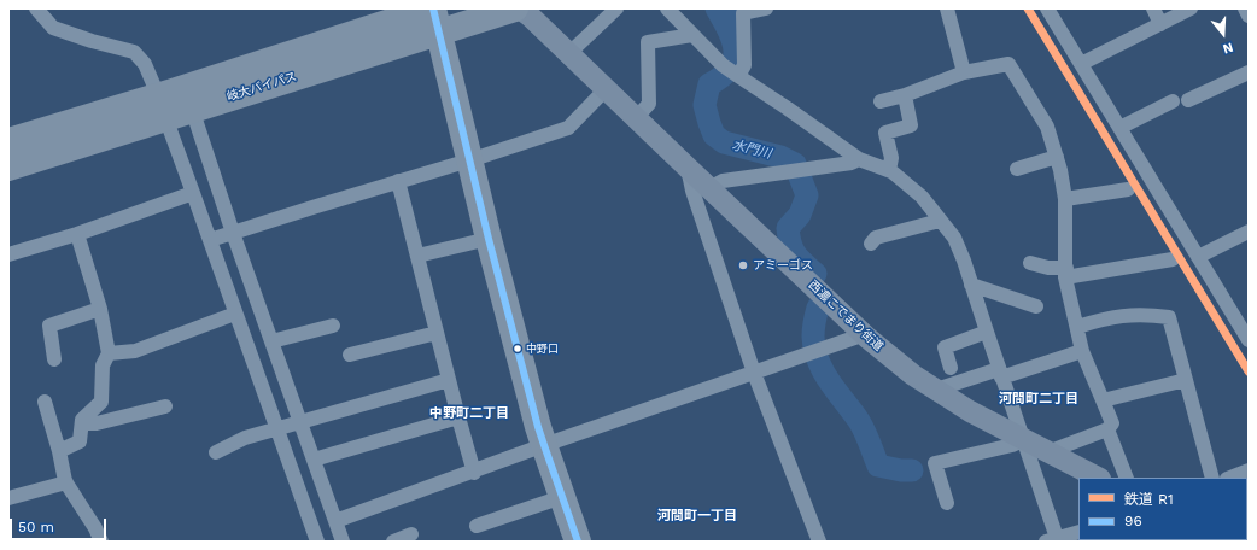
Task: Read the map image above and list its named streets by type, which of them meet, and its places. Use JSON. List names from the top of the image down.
{
  "streets": {
    "highway": ["岐大バイパス"],
    "street": ["西濃こでまり街道"]
  },
  "districts": ["河間町二丁目", "中野町二丁目", "河間町一丁目"],
  "water": ["水門川"],
  "places": ["アミーゴス", "中野口"],
  "lines": ["rail line R1", "transit line 96"],
  "legend": ["鉄道 R1", "96"],
  "scale_bar": "50 m",
  "north": "bottom"
}
